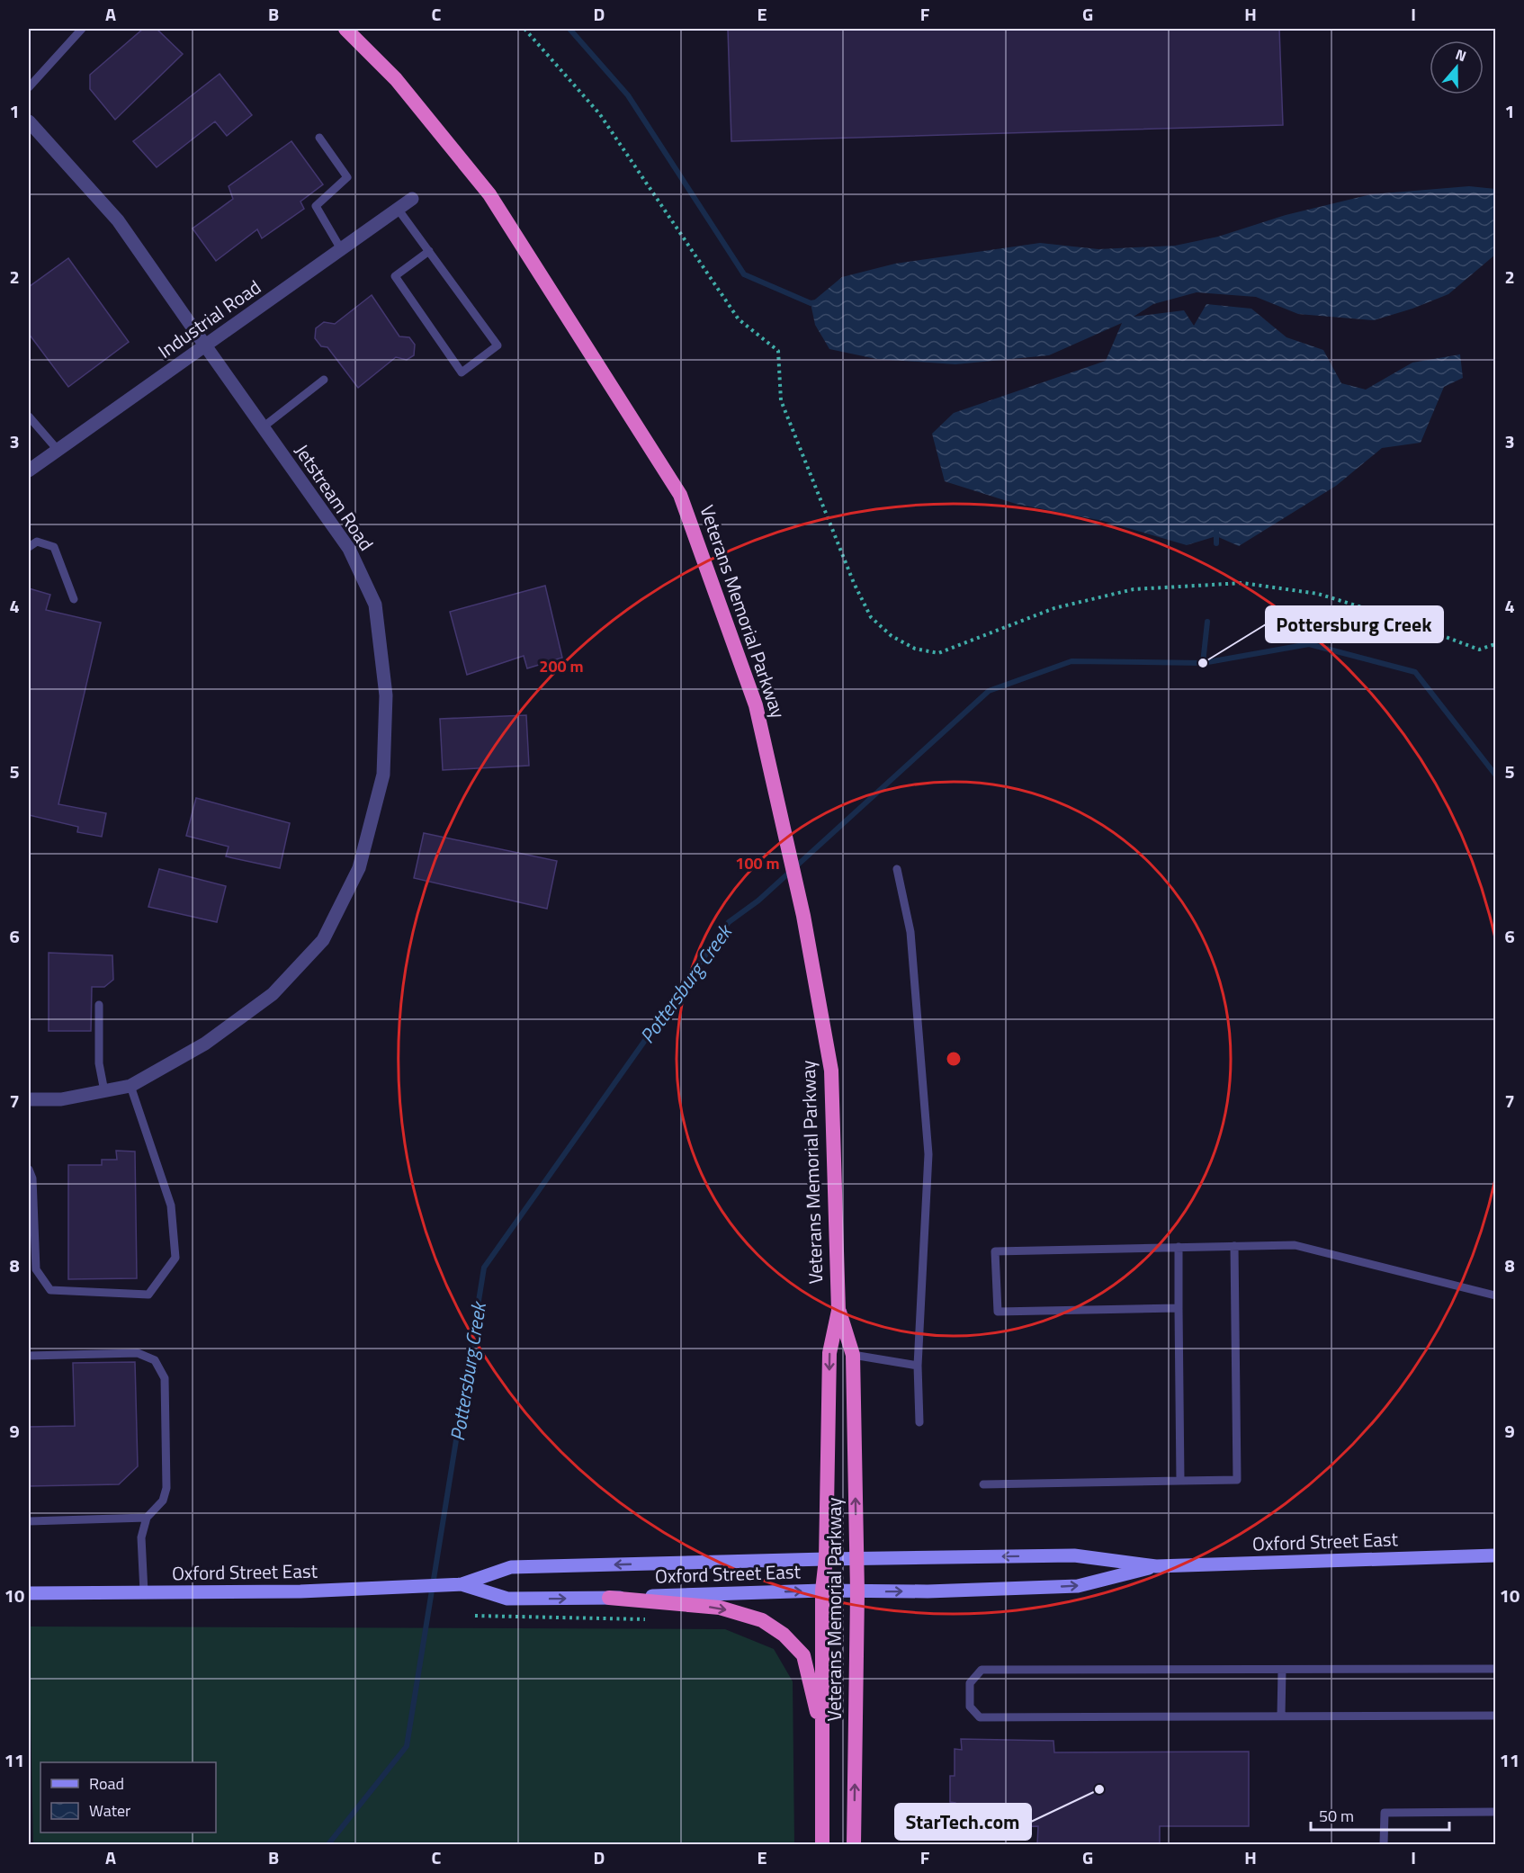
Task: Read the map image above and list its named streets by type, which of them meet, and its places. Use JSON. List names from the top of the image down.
{
  "streets": {
    "highway": ["Veterans Memorial Parkway"],
    "main road": ["Oxford Street East"],
    "street": ["Industrial Road", "Jetstream Road"]
  },
  "crossings": [
    ["Industrial Road", "Jetstream Road"],
    ["Veterans Memorial Parkway", "Oxford Street East"]
  ],
  "water": ["Pottersburg Creek"],
  "places": ["Pottersburg Creek", "StarTech.com"],
  "legend": ["Road", "Water"],
  "scale_bar": "50 m",
  "north": "top",
  "grid": {
    "columns": [
      "A",
      "B",
      "C",
      "D",
      "E",
      "F",
      "G",
      "H",
      "I"
    ],
    "rows": [
      "1",
      "2",
      "3",
      "4",
      "5",
      "6",
      "7",
      "8",
      "9",
      "10",
      "11"
    ]
  },
  "rings": ["200 m", "100 m"]
}
